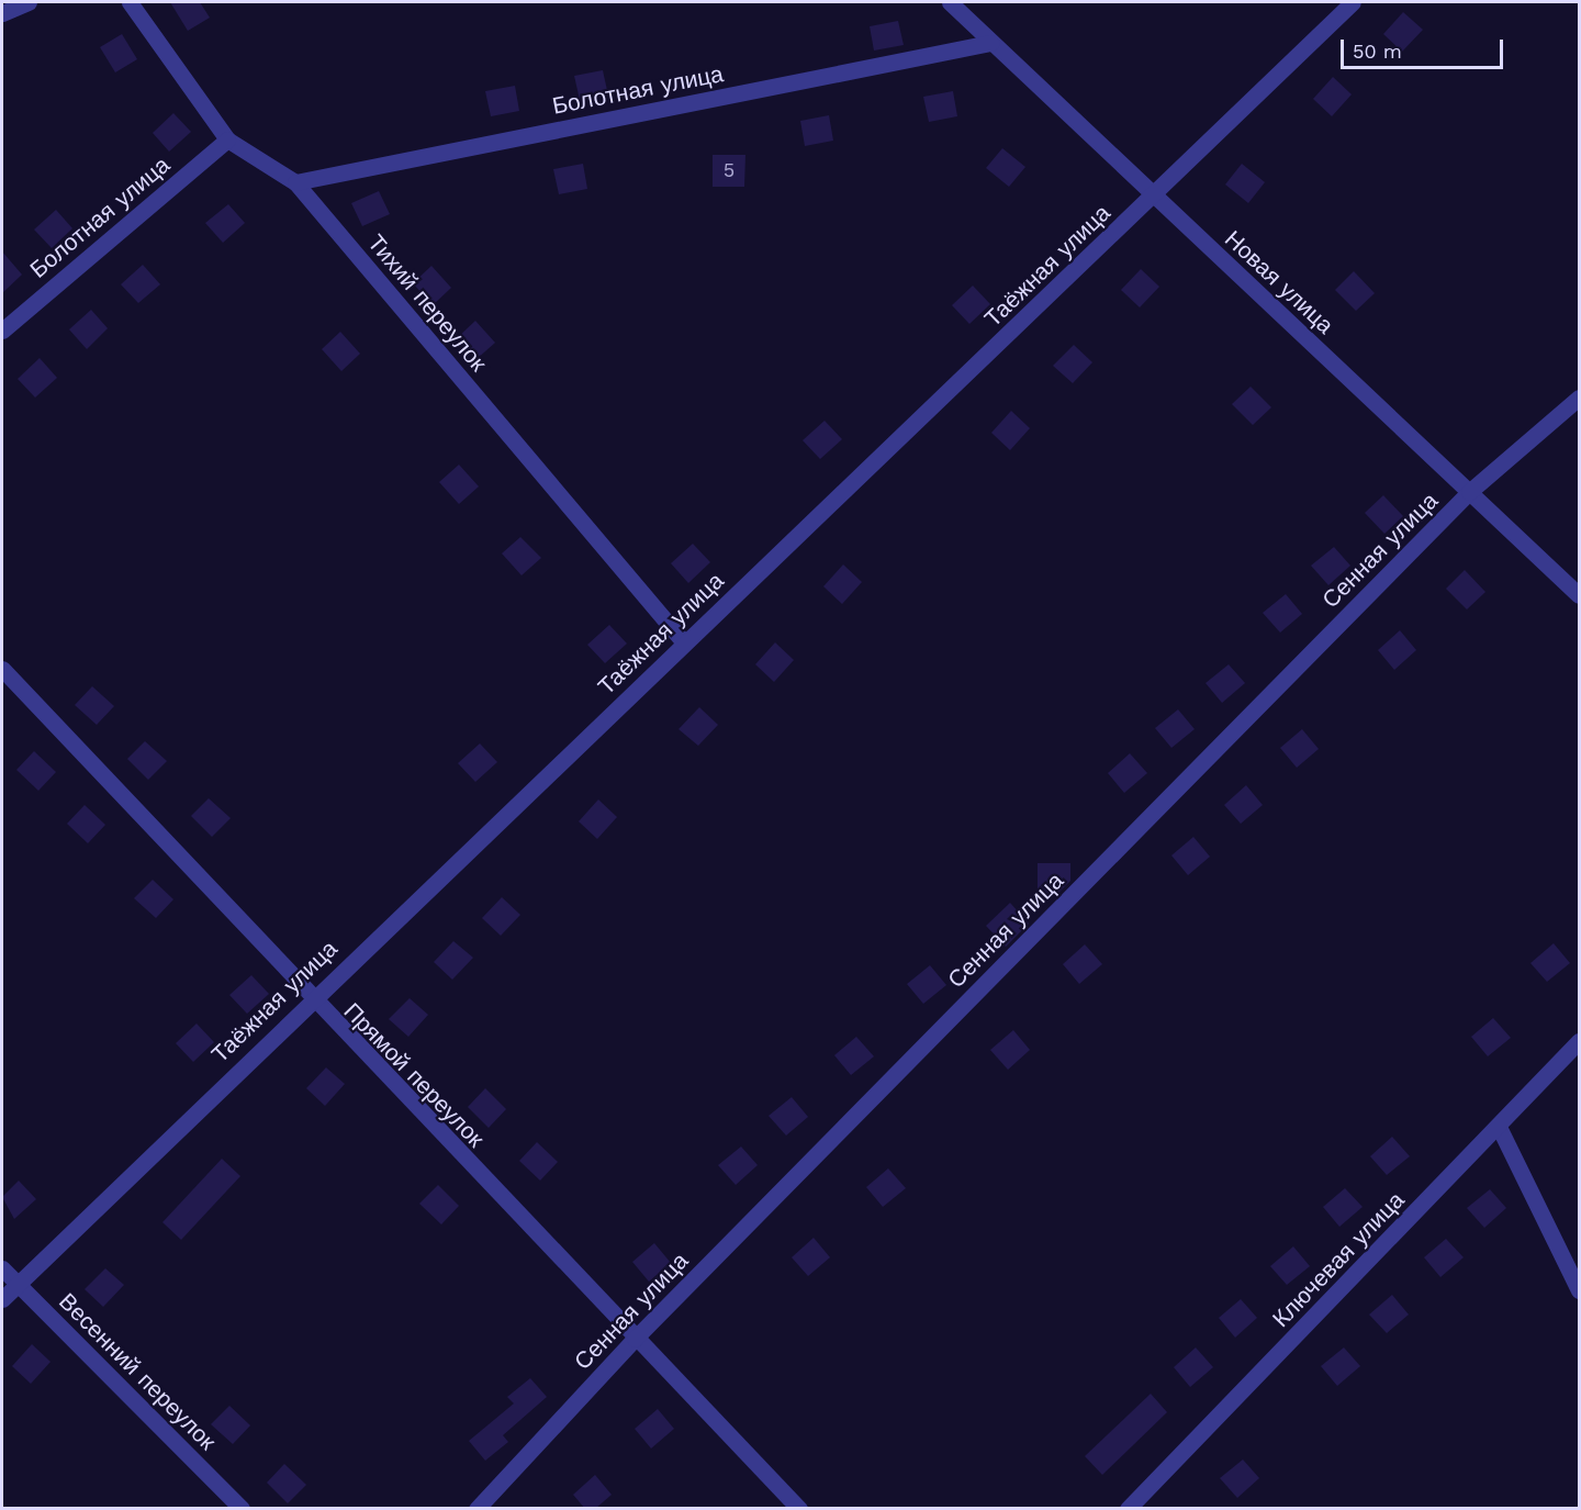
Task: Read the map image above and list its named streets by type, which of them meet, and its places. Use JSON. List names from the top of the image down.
{
  "streets": {
    "street": [
      "Болотная улица",
      "Таёжная улица",
      "Новая улица",
      "Тихий переулок",
      "Сенная улица",
      "Прямой переулок",
      "Ключевая улица",
      "Весенний переулок"
    ]
  },
  "crossings": [
    ["Болотная улица", "Новая улица"],
    ["Болотная улица", "Тихий переулок"],
    ["Таёжная улица", "Новая улица"],
    ["Таёжная улица", "Тихий переулок"],
    ["Таёжная улица", "Прямой переулок"],
    ["Таёжная улица", "Весенний переулок"],
    ["Новая улица", "Сенная улица"],
    ["Сенная улица", "Прямой переулок"]
  ],
  "house_numbers": ["5"],
  "scale_bar": "50 m"
}
